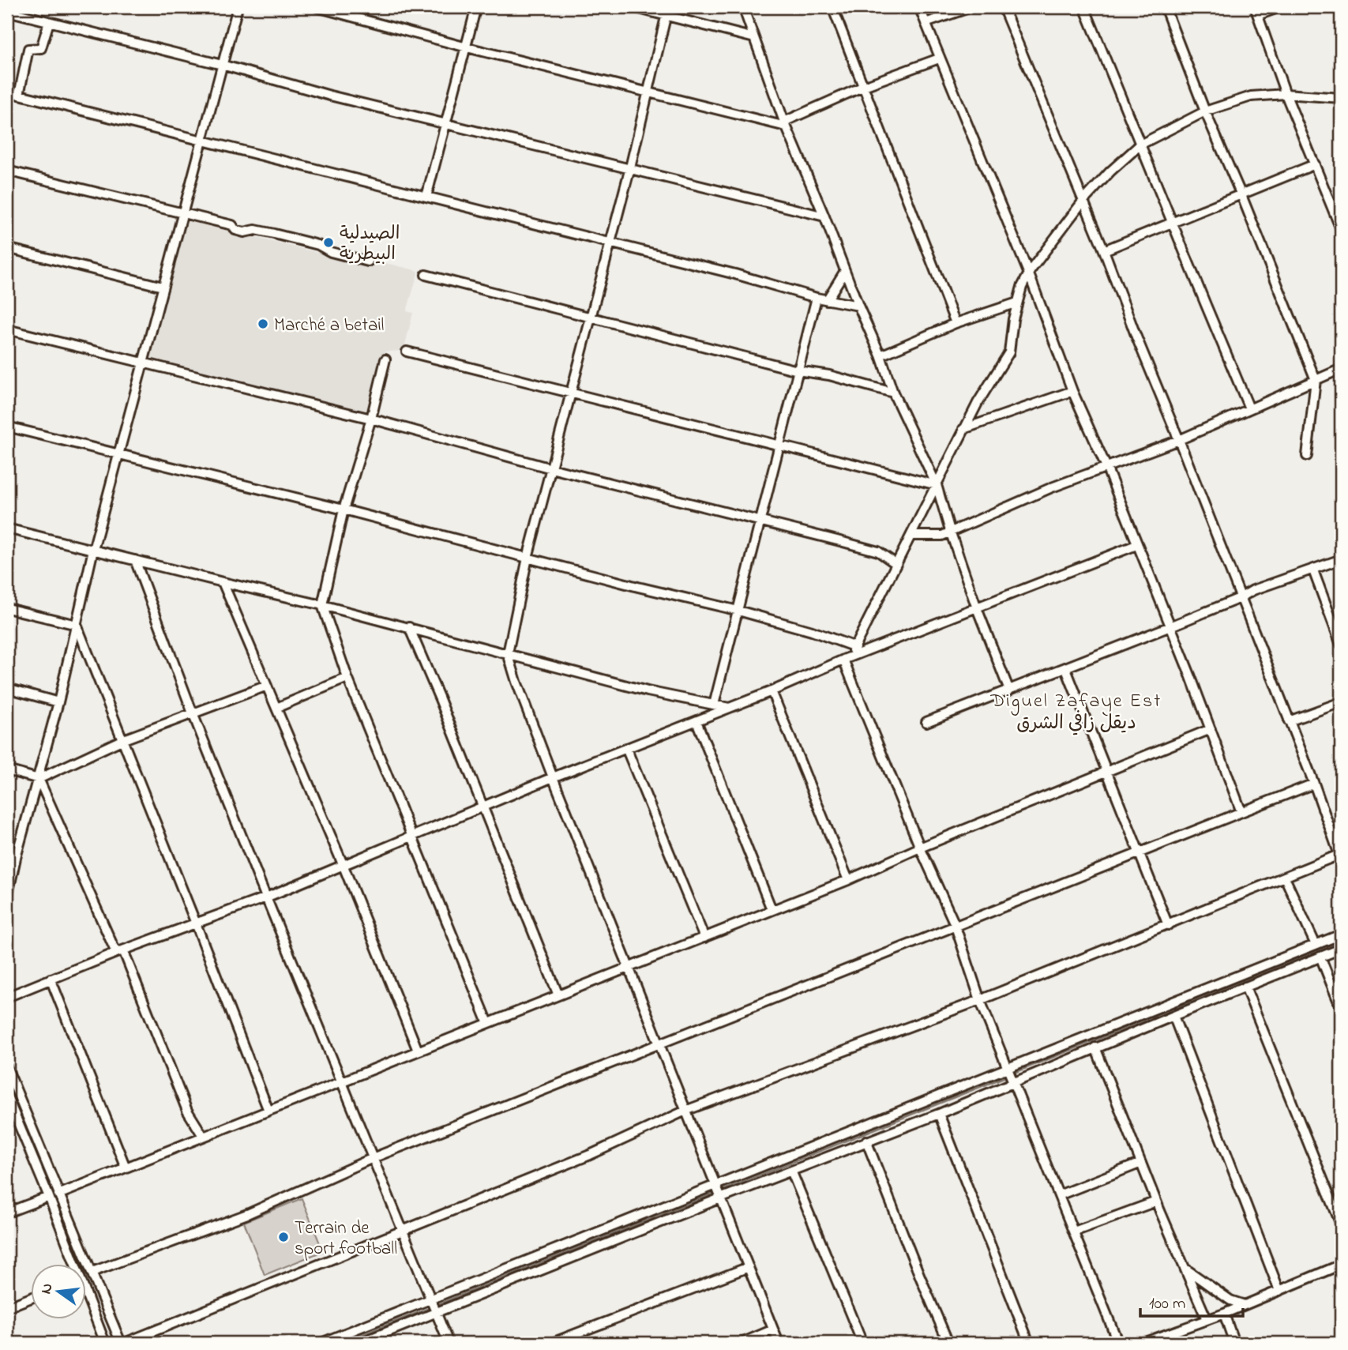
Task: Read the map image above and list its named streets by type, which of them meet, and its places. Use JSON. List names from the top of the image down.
{
  "districts": ["Diguel Zafaye Est ديقل زافي الشرق"],
  "places": ["الصيدلية البيطرية", "Marché a betail", "Terrain de sport football"],
  "scale_bar": "100 m",
  "north": "left"
}
